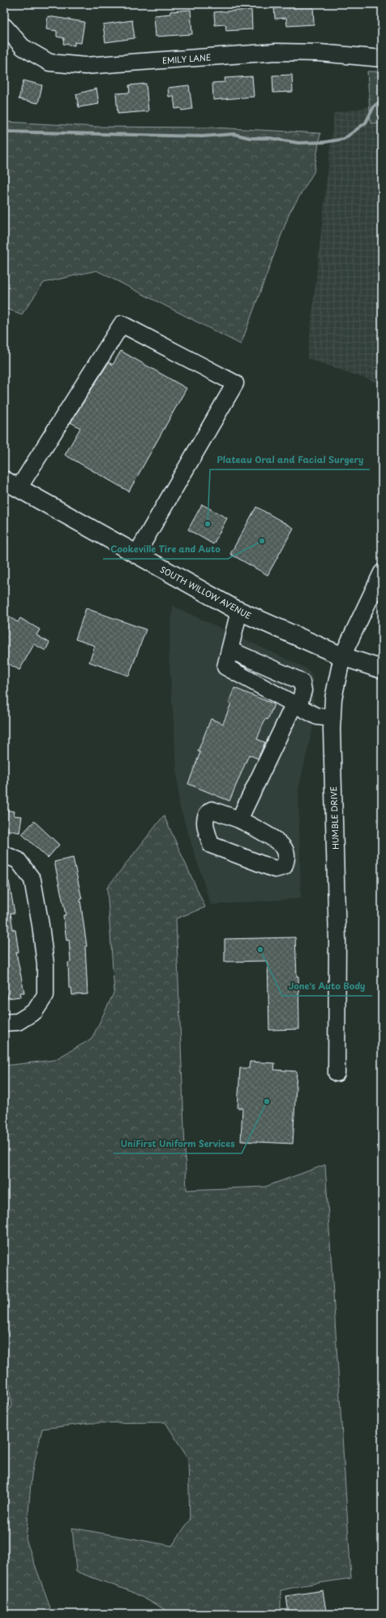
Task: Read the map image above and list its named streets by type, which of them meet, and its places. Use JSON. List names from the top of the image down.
{
  "streets": {
    "main road": ["SOUTH WILLOW AVENUE"],
    "street": ["EMILY LANE", "HUMBLE DRIVE"]
  },
  "crossings": [
    ["SOUTH WILLOW AVENUE", "HUMBLE DRIVE"]
  ],
  "places": [
    "Plateau Oral and Facial Surgery",
    "Cookeville Tire and Auto",
    "Jone's Auto Body",
    "UniFirst Uniform Services"
  ]
}
